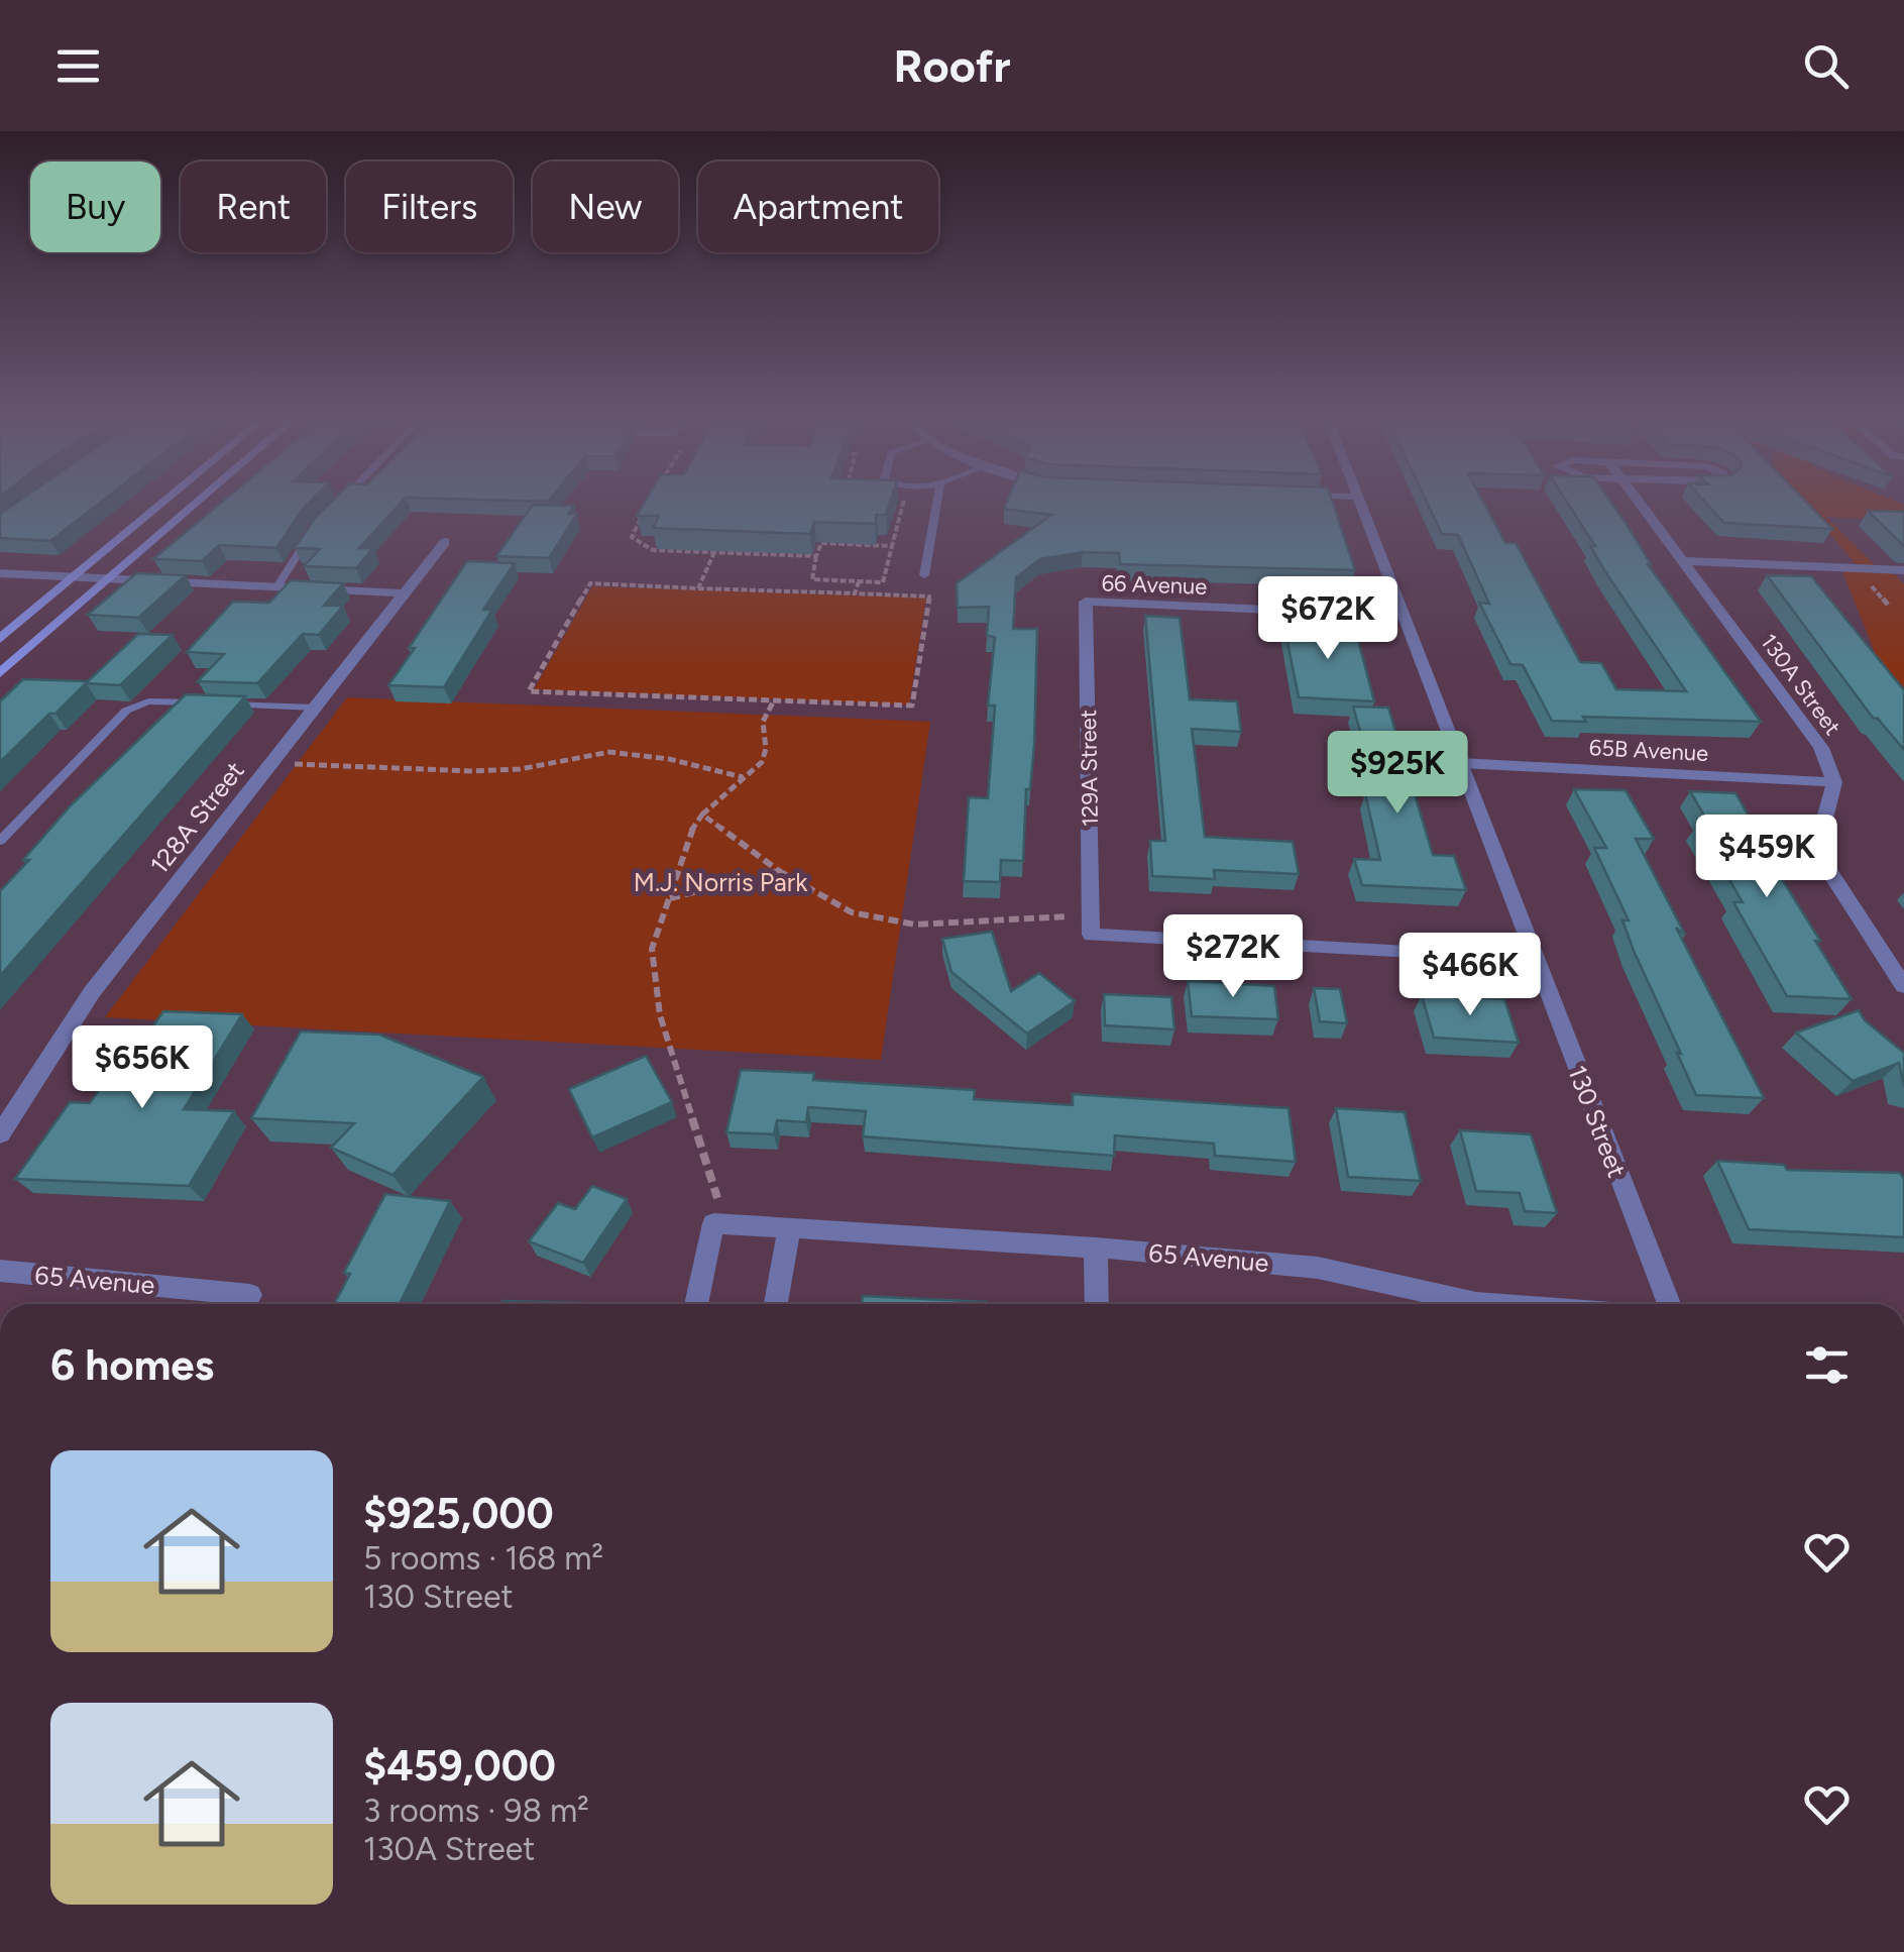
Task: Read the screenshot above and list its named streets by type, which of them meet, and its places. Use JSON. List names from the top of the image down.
{
  "streets": {
    "street": [
      "66 Avenue",
      "130A Street",
      "65B Avenue",
      "129A Street",
      "128A Street",
      "130 Street",
      "65 Avenue"
    ]
  },
  "crossings": [
    ["66 Avenue", "129A Street"],
    ["66 Avenue", "130 Street"],
    ["130A Street", "65B Avenue"],
    ["65B Avenue", "130 Street"]
  ],
  "parks": ["M.J. Norris Park"],
  "page": {
    "header": "Roofr",
    "chip": [
      "Buy",
      "Rent",
      "Filters",
      "New",
      "Apartment"
    ],
    "price": [
      "$672K",
      "$925K",
      "$459K",
      "$272K",
      "$466K",
      "$656K"
    ],
    "heading": "6 homes",
    "list": [
      {
        "name": "$925,000",
        "note": "5 rooms · 168 m² · 130 Street"
      },
      {
        "name": "$459,000",
        "note": "3 rooms · 98 m² · 130A Street"
      }
    ]
  }
}
